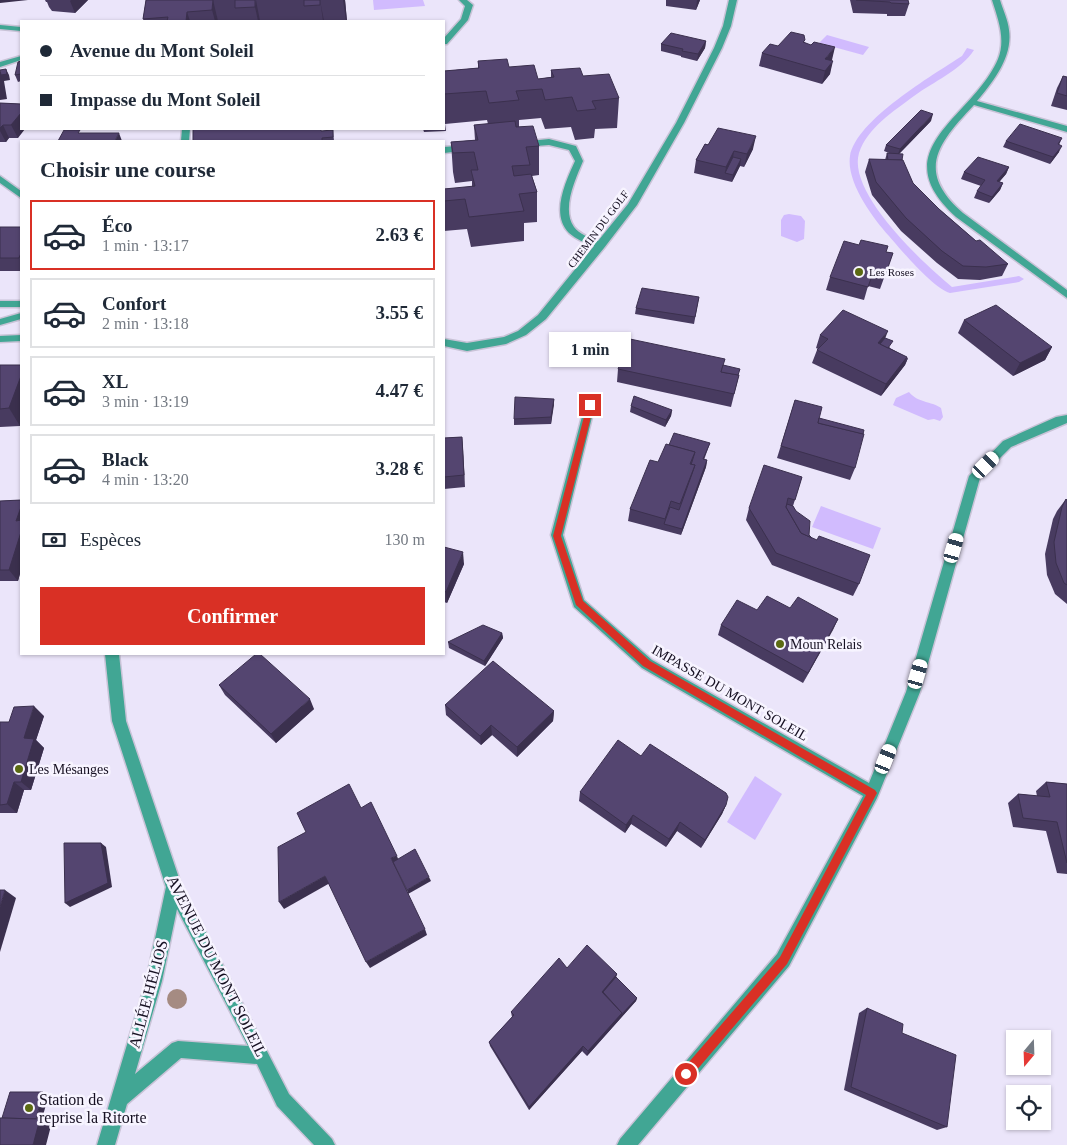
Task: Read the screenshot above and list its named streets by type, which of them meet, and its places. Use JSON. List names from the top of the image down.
{
  "streets": {
    "street": [
      "CHEMIN DU GOLF",
      "IMPASSE DU MONT SOLEIL",
      "AVENUE DU MONT SOLEIL",
      "ALLÉE HÉLIOS"
    ]
  },
  "crossings": [
    ["AVENUE DU MONT SOLEIL", "ALLÉE HÉLIOS"]
  ],
  "places": [
    "Les Roses",
    "Moun Relais",
    "Les Mésanges",
    "Station de reprise la Ritorte"
  ],
  "north": "bottom",
  "page": {
    "banner": ["Avenue du Mont Soleil", "Impasse du Mont Soleil"],
    "heading": "Choisir une course",
    "list": [
      {
        "name": "Éco",
        "note": "1 min · 13:17",
        "value": "2.63 €"
      },
      {
        "name": "Confort",
        "note": "2 min · 13:18",
        "value": "3.55 €"
      },
      {
        "name": "XL",
        "note": "3 min · 13:19",
        "value": "4.47 €"
      },
      {
        "name": "Black",
        "note": "4 min · 13:20",
        "value": "3.28 €"
      }
    ],
    "bubble": "1 min",
    "pay": ["Espèces", "130 m"],
    "buttons": "Confirmer"
  }
}
